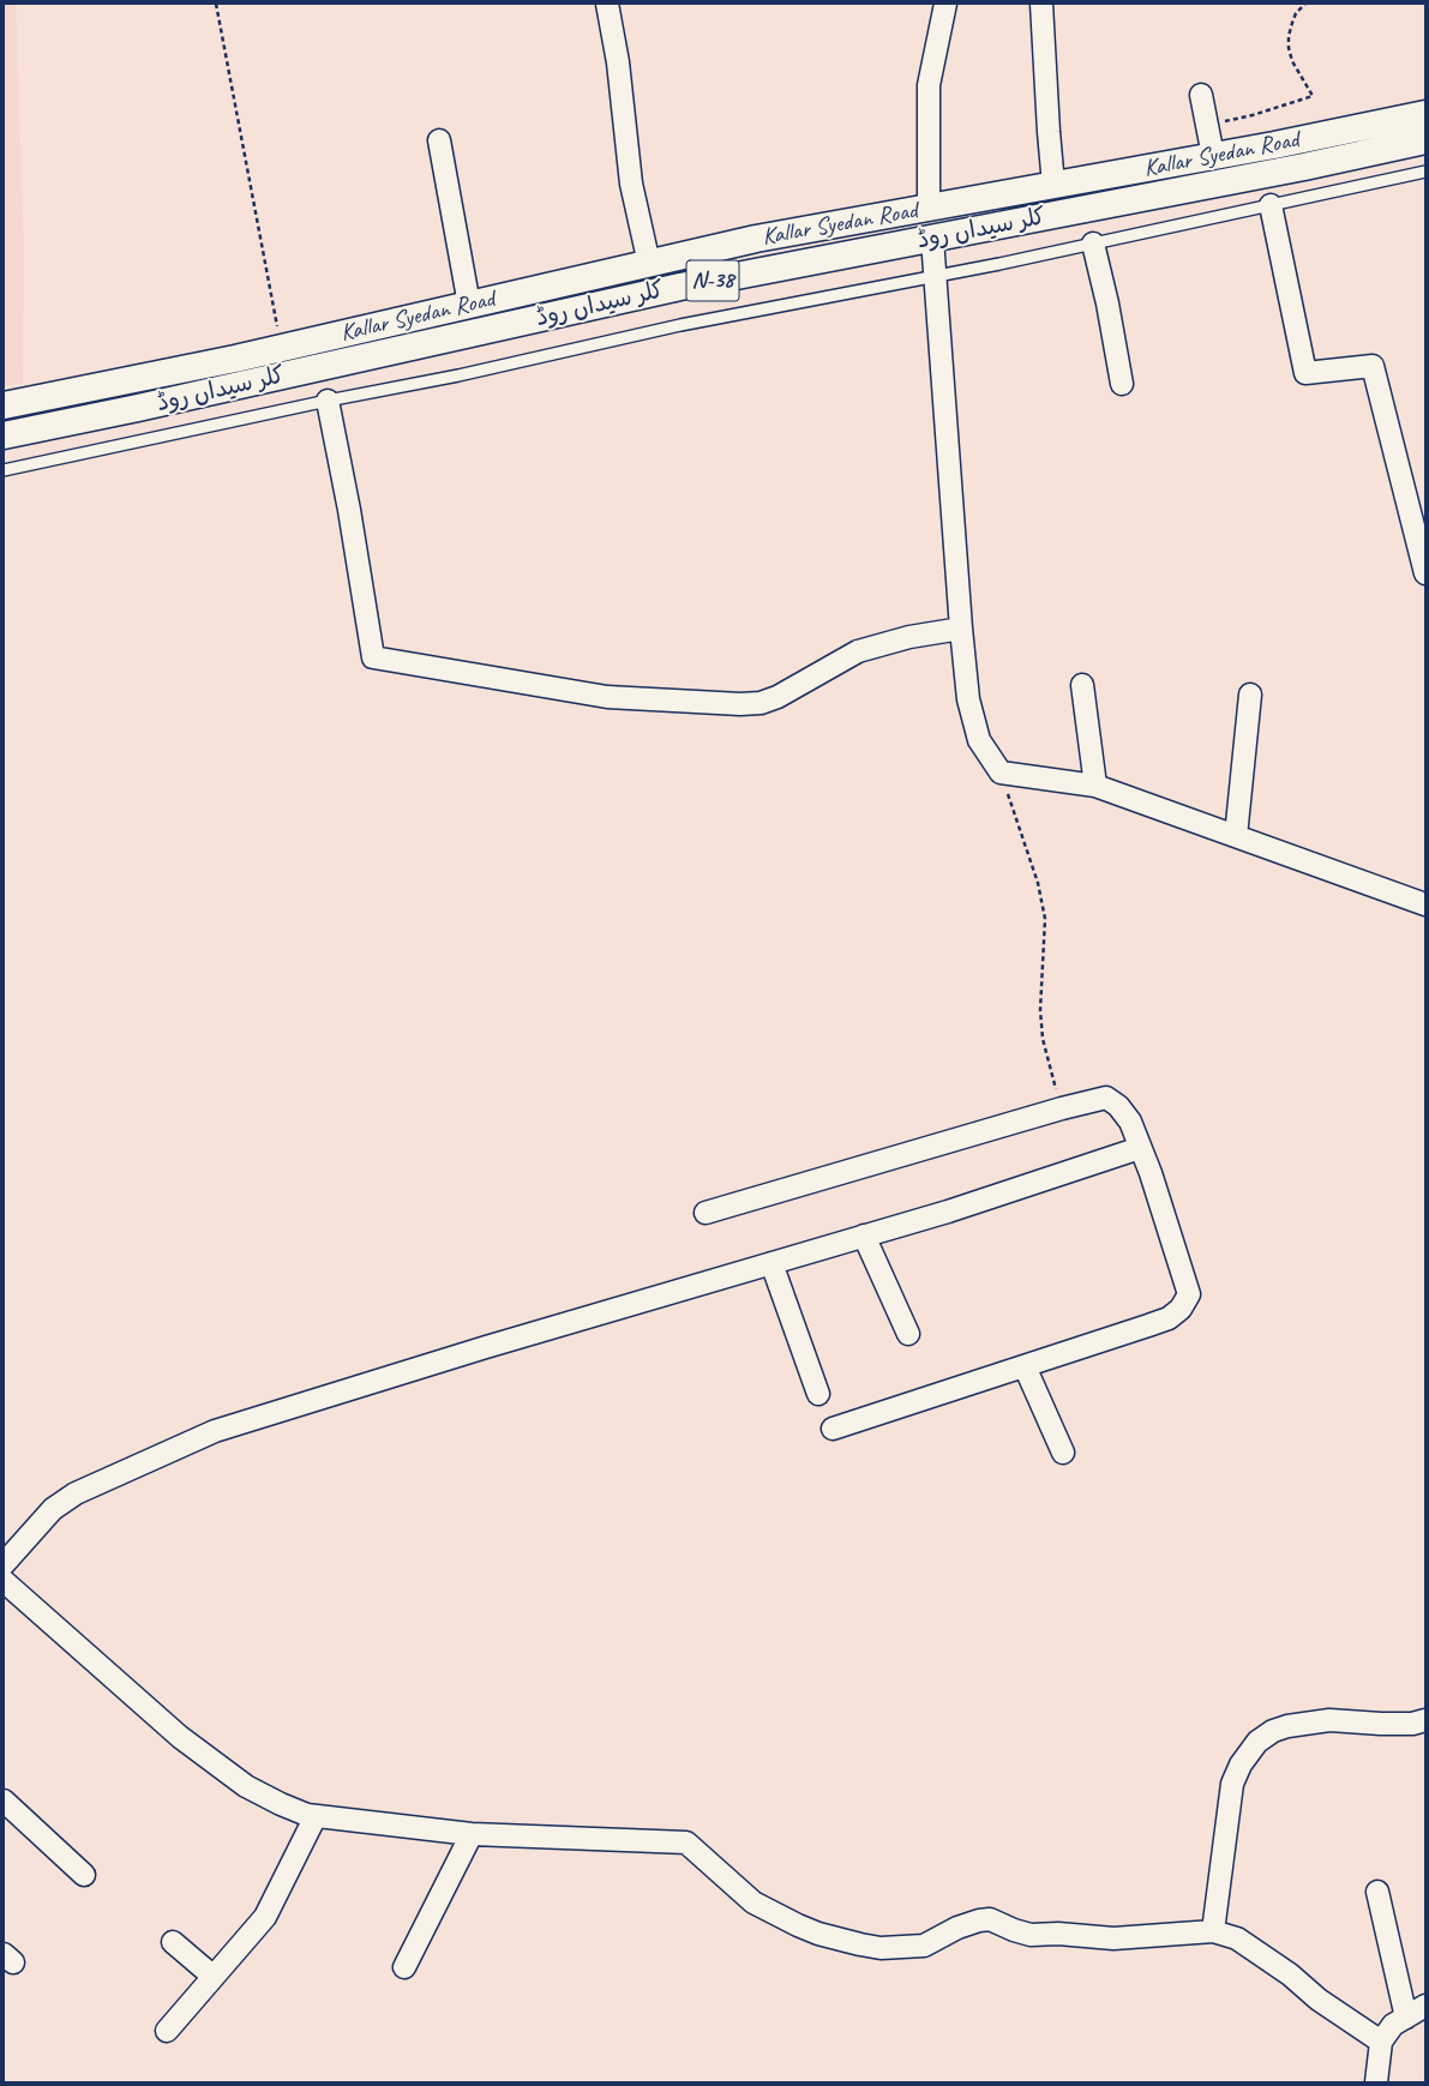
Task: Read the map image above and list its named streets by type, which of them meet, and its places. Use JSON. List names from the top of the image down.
{
  "streets": {
    "highway": ["Kallar Syedan Road", "کلر سیداں روڈ", "N-38"]
  }
}
